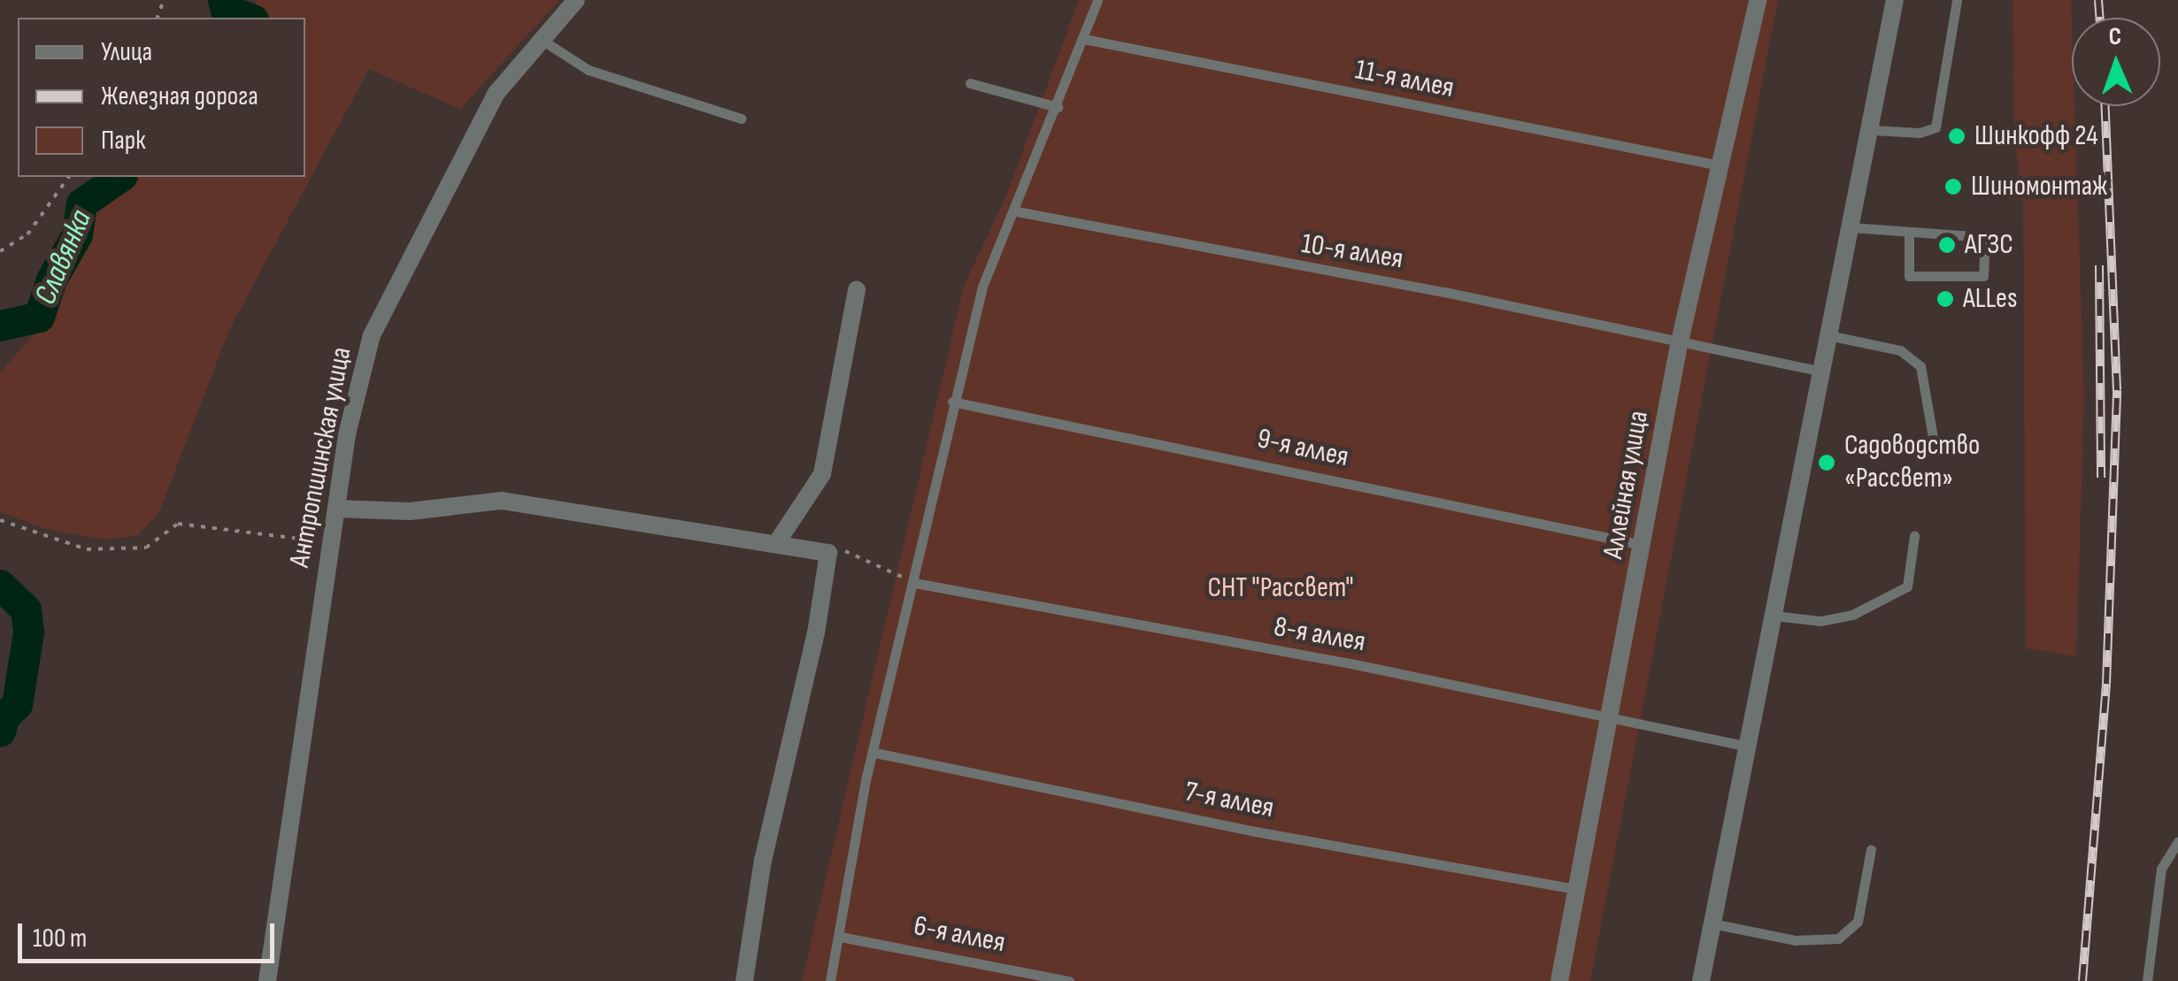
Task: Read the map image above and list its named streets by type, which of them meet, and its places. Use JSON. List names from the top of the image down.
{
  "streets": {
    "street": ["Антропшинская улица", "Аллейная улица"],
    "lane": [
      "11-я аллея",
      "10-я аллея",
      "9-я аллея",
      "8-я аллея",
      "7-я аллея",
      "6-я аллея"
    ]
  },
  "crossings": [
    ["11-я аллея", "Аллейная улица"],
    ["10-я аллея", "Аллейная улица"],
    ["9-я аллея", "Аллейная улица"],
    ["Аллейная улица", "8-я аллея"],
    ["Аллейная улица", "7-я аллея"]
  ],
  "water": ["Славянка"],
  "parks": ["СНТ \"Рассвет\""],
  "places": [
    "Шинкофф 24",
    "Шиномонтаж",
    "АГЗС",
    "ALLes",
    "Садоводство «Рассвет»"
  ],
  "legend": ["Улица", "Железная дорога", "Парк"],
  "scale_bar": "100 m",
  "north": "top"
}
